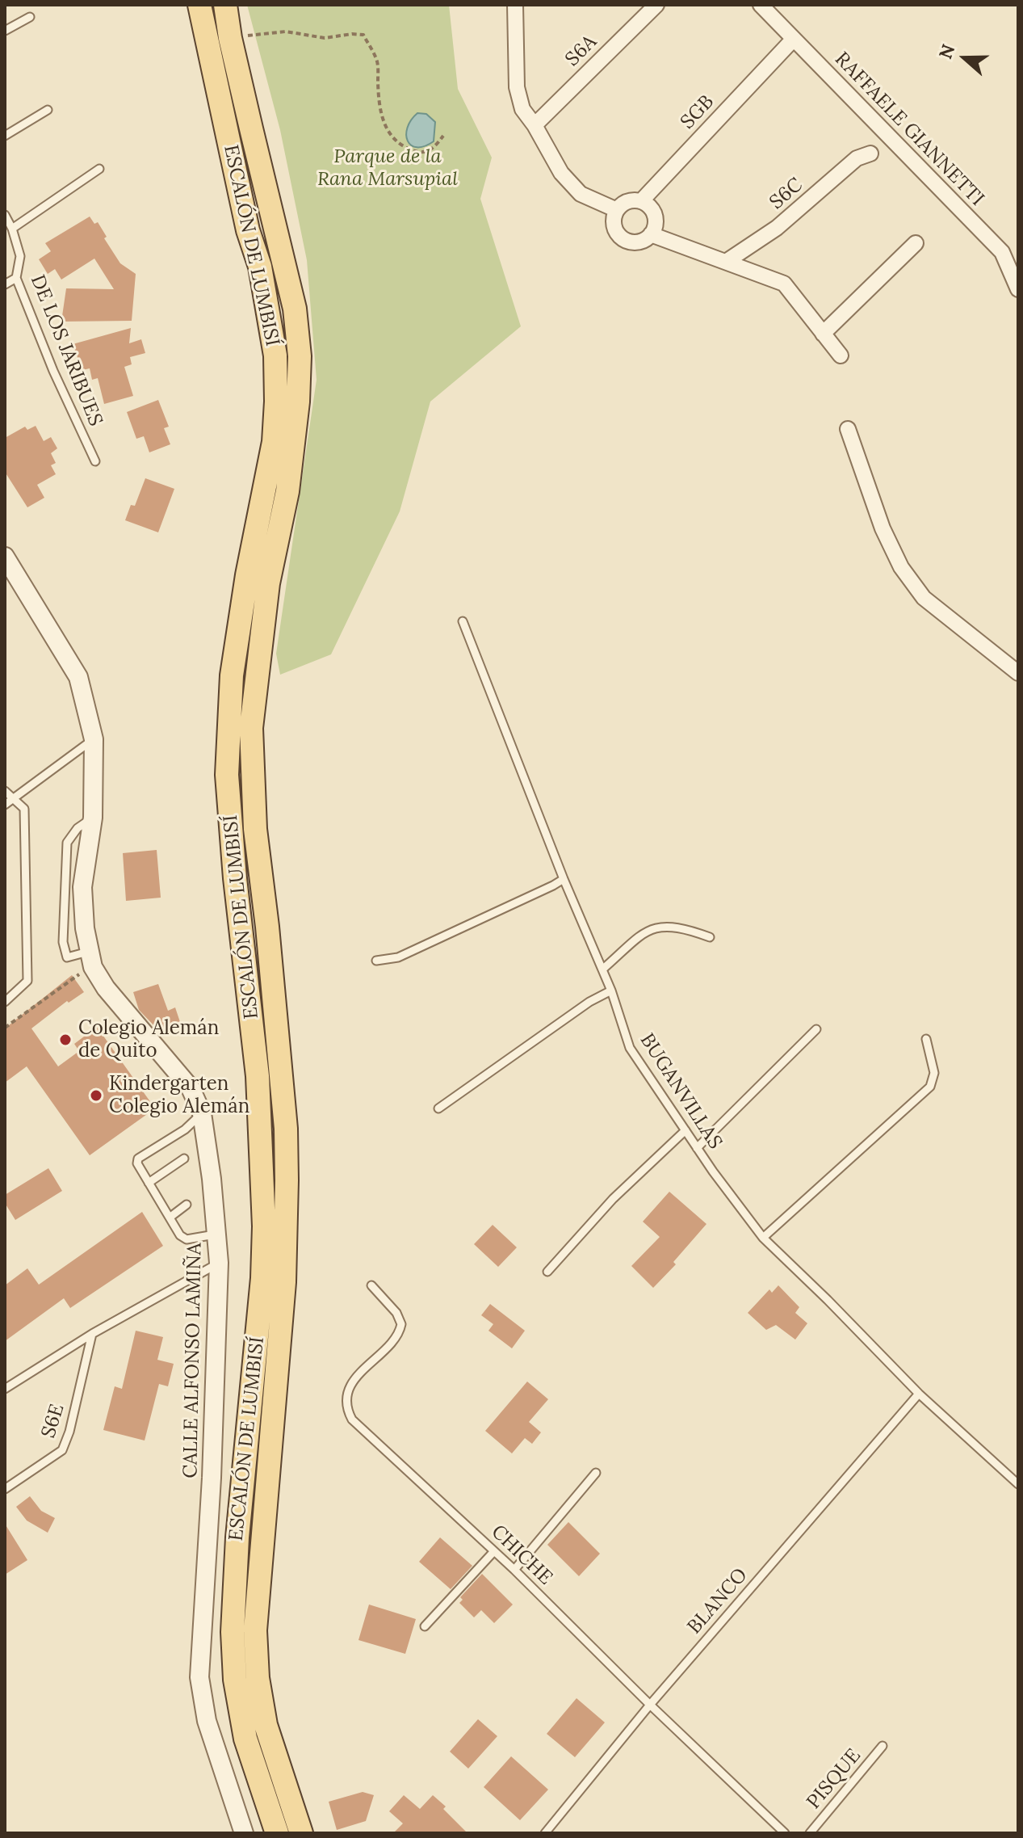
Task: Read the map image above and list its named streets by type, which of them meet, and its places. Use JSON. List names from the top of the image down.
{
  "streets": {
    "main road": ["ESCALÓN DE LUMBISÍ"],
    "street": [
      "S6A",
      "SGB",
      "RAFFAELE GIANNETTI",
      "S6C",
      "CALLE ALFONSO LAMIÑA"
    ],
    "lane": [
      "DE LOS JARIBUES",
      "BUGANVILLAS",
      "S6E",
      "CHICHE",
      "BLANCO",
      "PISQUE"
    ]
  },
  "crossings": [
    ["SGB", "RAFFAELE GIANNETTI"],
    ["BUGANVILLAS", "BLANCO"],
    ["CHICHE", "BLANCO"]
  ],
  "parks": ["Parque de la Rana Marsupial"],
  "places": ["Colegio Alemán de Quito", "Kindergarten Colegio Alemán"],
  "north": "left"
}
